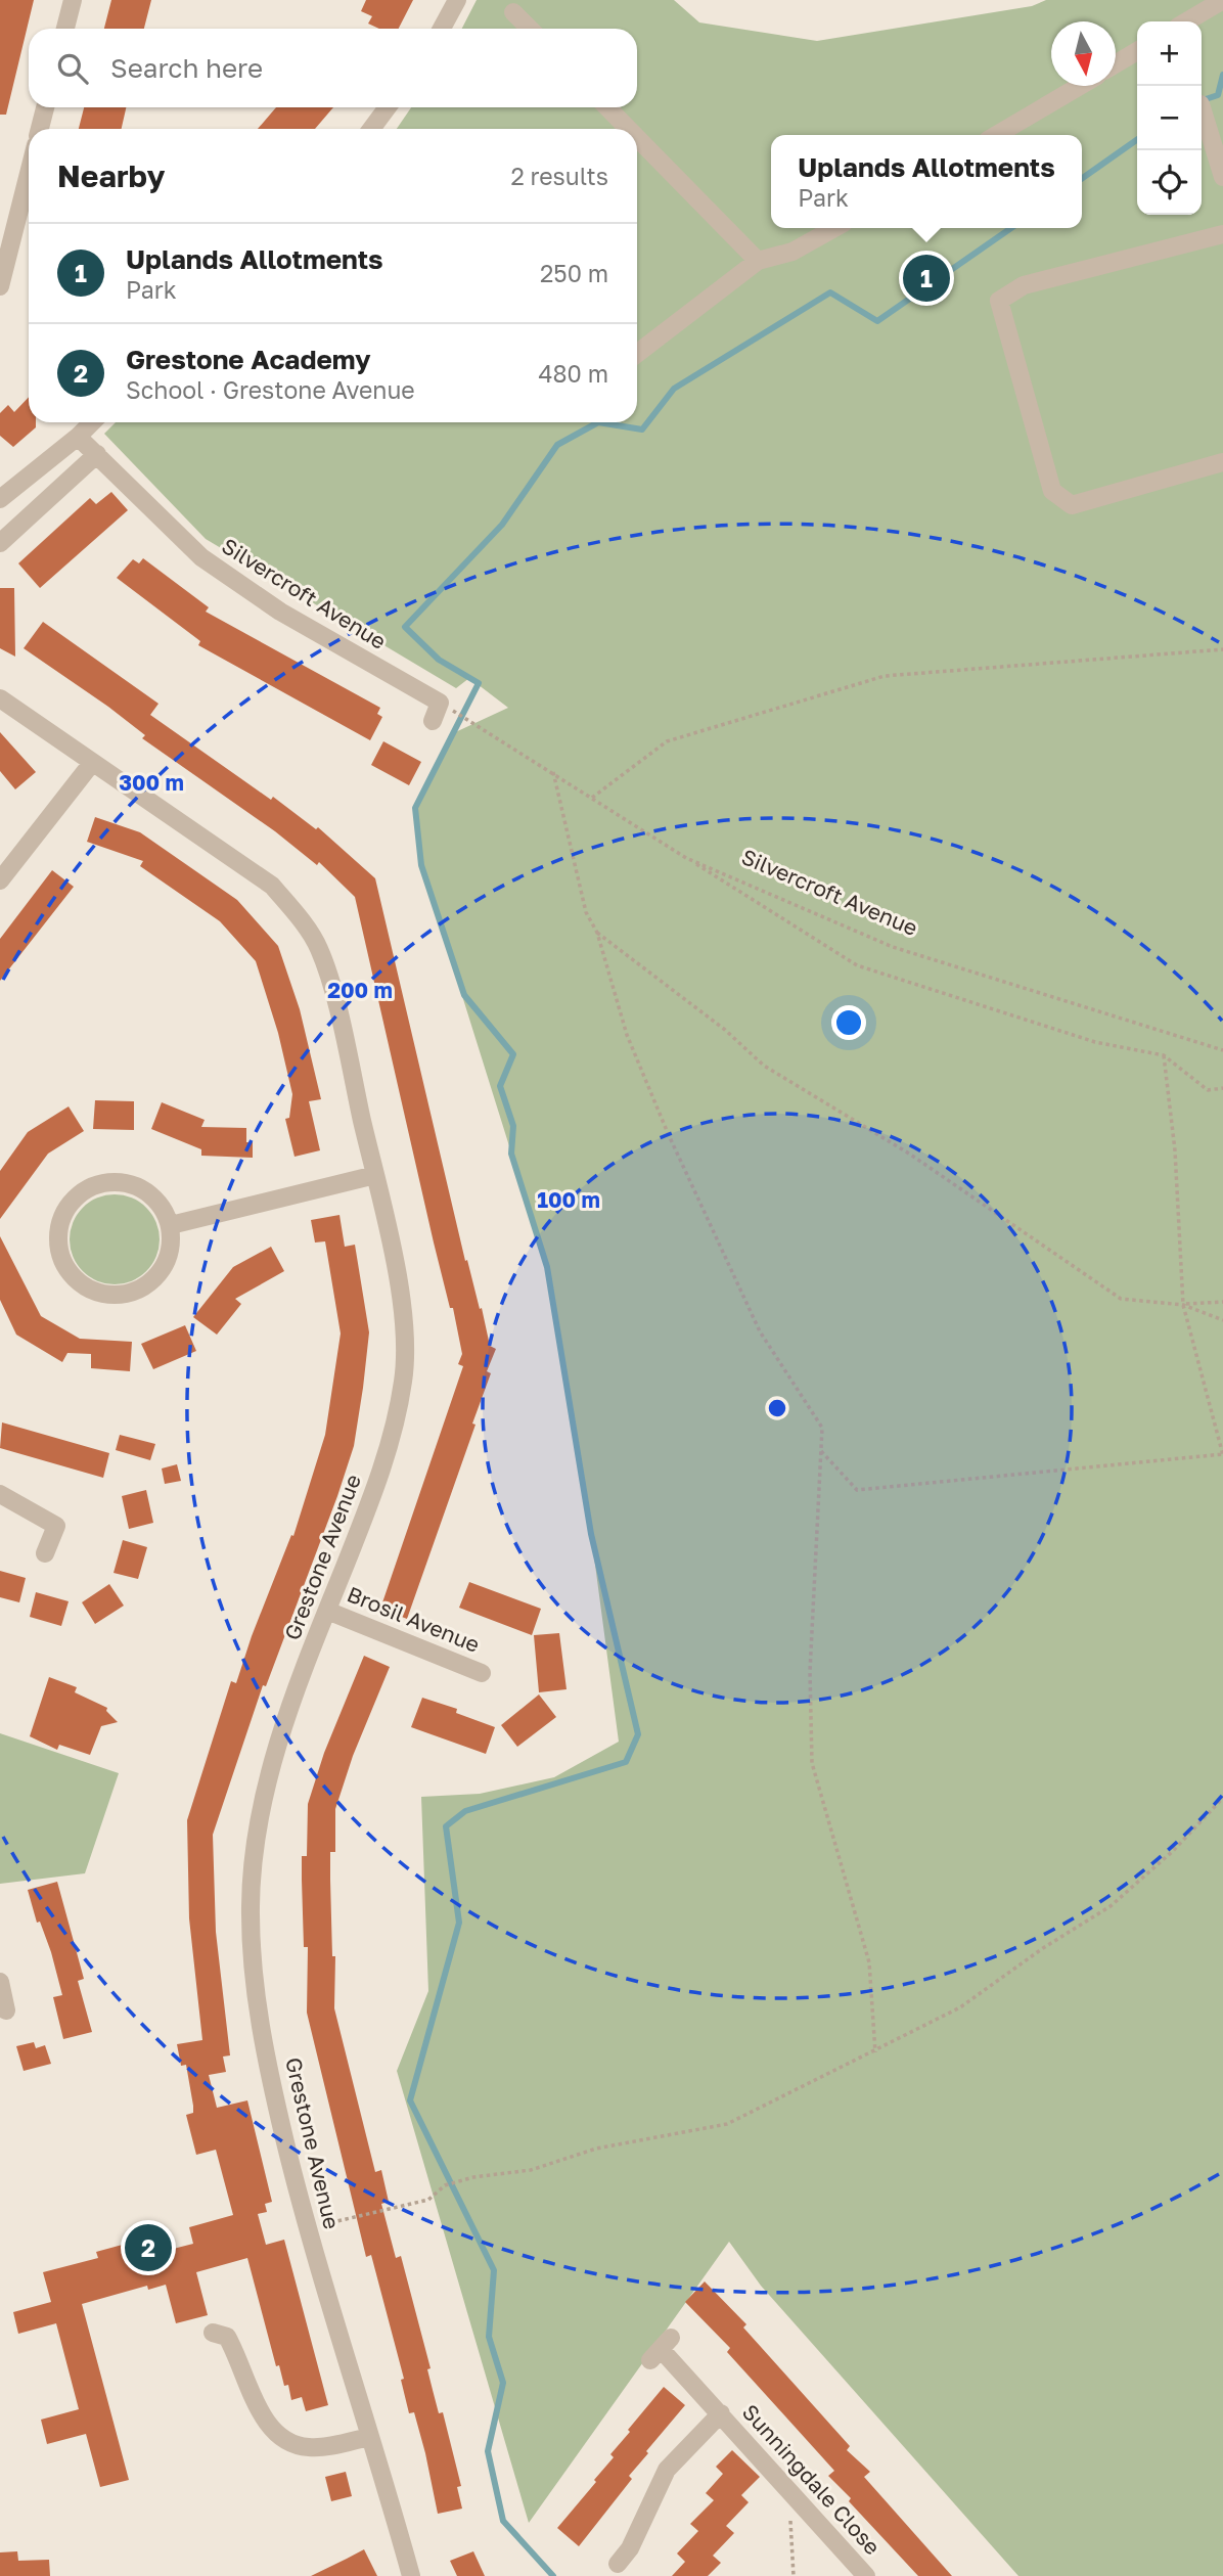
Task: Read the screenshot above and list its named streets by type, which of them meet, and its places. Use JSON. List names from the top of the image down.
{
  "streets": {
    "street": [
      "Silvercroft Avenue",
      "Grestone Avenue",
      "Brosil Avenue",
      "Sunningdale Close"
    ]
  },
  "crossings": [
    ["Grestone Avenue", "Brosil Avenue"]
  ],
  "north": "bottom",
  "page": {
    "map_buttons": ["+", "−"],
    "search": "Search here",
    "heading": ["Nearby", "2 results"],
    "popup": ["Uplands Allotments", "Park"],
    "list": [
      {
        "mark": "1",
        "name": "Uplands Allotments",
        "note": "Park",
        "value": "250 m"
      },
      {
        "mark": "2",
        "name": "Grestone Academy",
        "note": "School · Grestone Avenue",
        "value": "480 m"
      }
    ],
    "pins": ["1", "2"]
  },
  "rings": ["300 m", "200 m", "100 m"]
}
